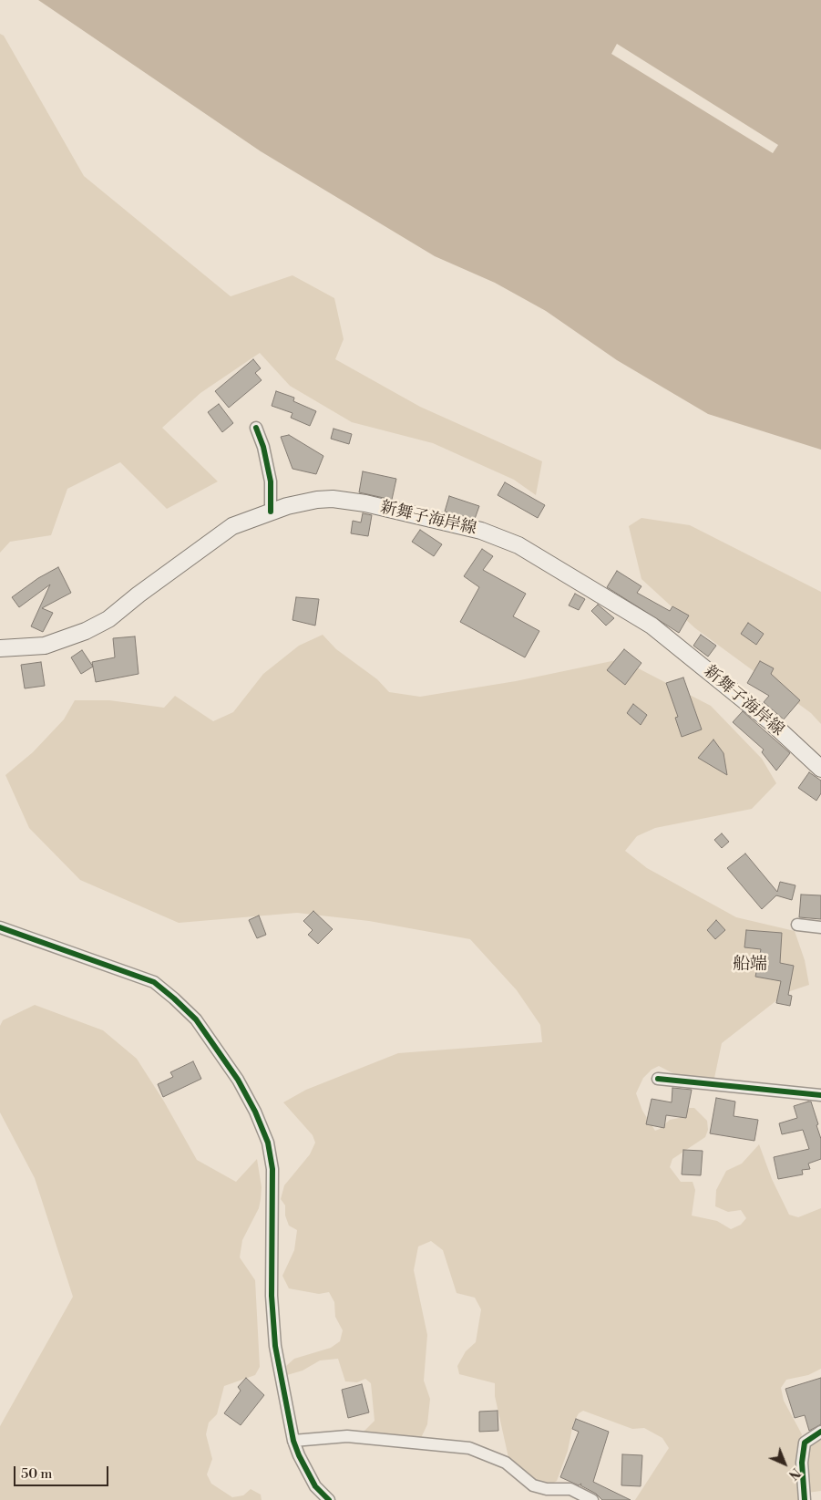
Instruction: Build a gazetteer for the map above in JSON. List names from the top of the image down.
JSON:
{
  "streets": {
    "main road": ["新舞子海岸線"]
  },
  "districts": ["船端"],
  "scale_bar": "50 m",
  "north": "bottom right"
}
